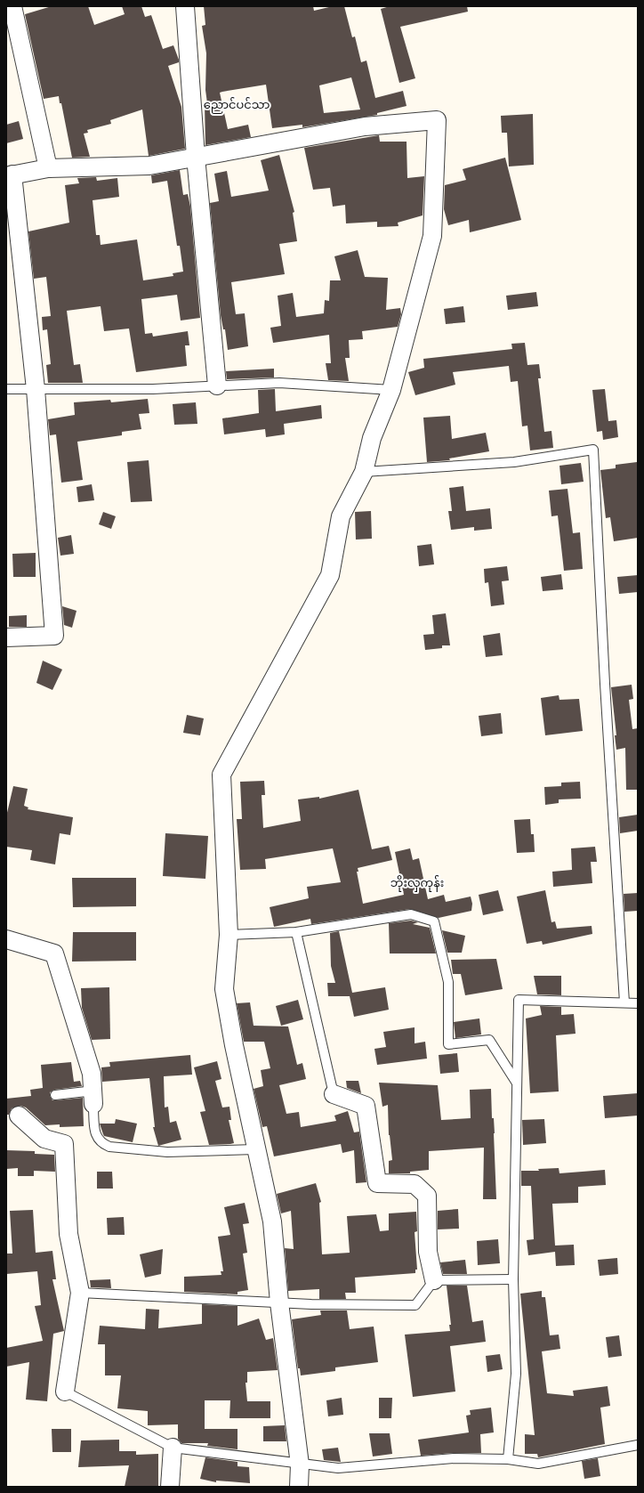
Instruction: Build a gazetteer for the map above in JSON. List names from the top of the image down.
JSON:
{
  "districts": ["ညောင်ပင်သာ", "ဘိုးလှကုန်း"]
}
